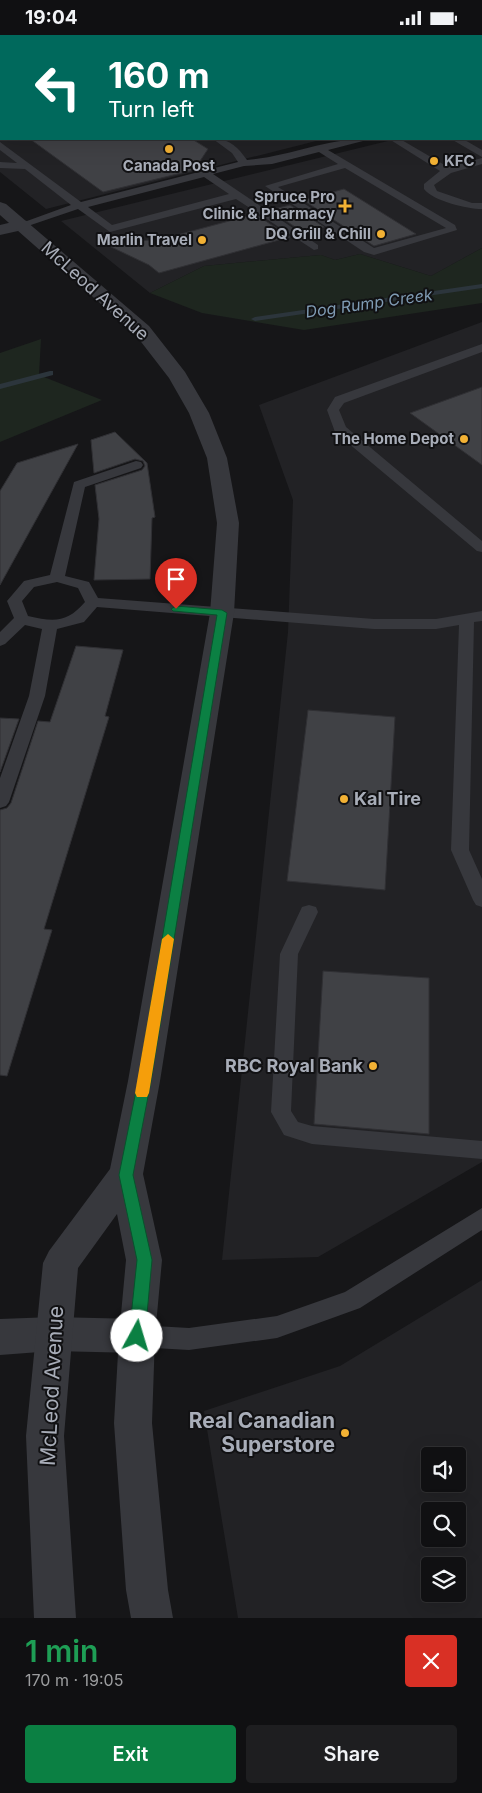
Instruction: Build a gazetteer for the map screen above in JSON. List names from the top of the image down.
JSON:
{
  "streets": {
    "street": ["McLeod Avenue"]
  },
  "water": ["Dog Rump Creek"],
  "places": {
    "other": [
      "Canada Post",
      "KFC",
      "DQ Grill & Chill",
      "Marlin Travel",
      "The Home Depot",
      "Kal Tire",
      "RBC Royal Bank",
      "Real Canadian Superstore"
    ],
    "health": ["Spruce Pro Clinic & Pharmacy"]
  },
  "page": {
    "status": "19:04",
    "turn": ["160 m", "Turn left"],
    "heading": ["1 min", "170 m · 19:05"],
    "buttons": ["Exit", "Share"]
  }
}
